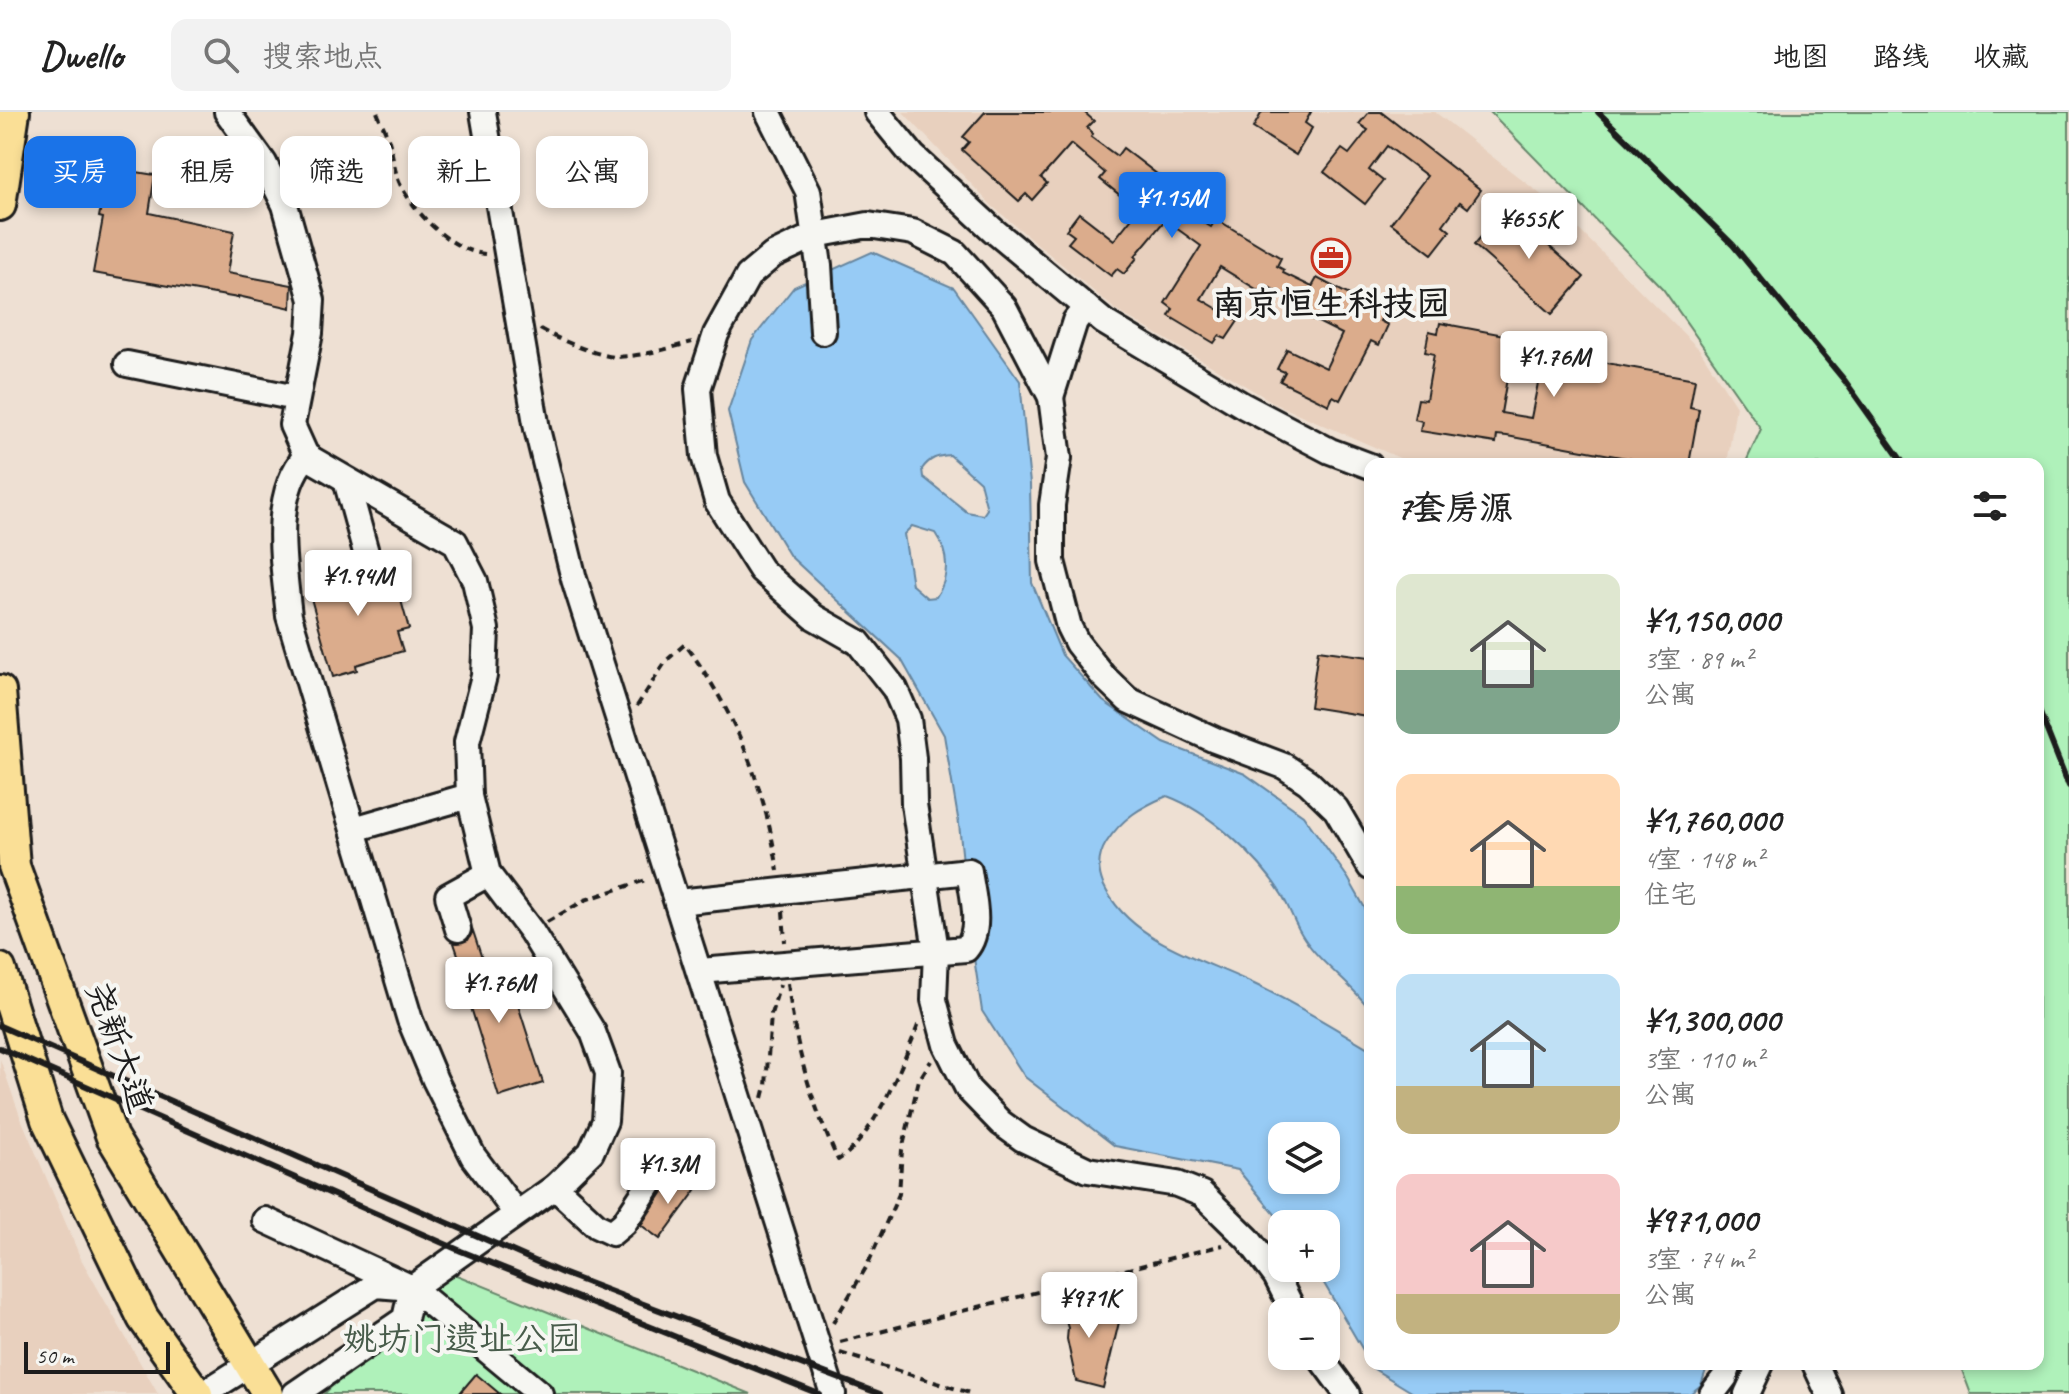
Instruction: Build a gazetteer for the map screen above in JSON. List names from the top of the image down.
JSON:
{
  "streets": {
    "main road": ["尧新大道"]
  },
  "parks": ["姚坊门遗址公园"],
  "places": {
    "office": ["南京恒生科技园"]
  },
  "scale_bar": "50 m",
  "page": {
    "header": "Dwello",
    "search": "搜索地点",
    "nav": ["地图", "路线", "收藏"],
    "chip": [
      "买房",
      "租房",
      "筛选",
      "新上",
      "公寓"
    ],
    "price": [
      "¥1.15M",
      "¥655K",
      "¥1.76M",
      "¥1.94M",
      "¥1.76M",
      "¥1.3M",
      "¥971K"
    ],
    "heading": "7套房源",
    "list": [
      {
        "name": "¥1,150,000",
        "note": "3室 · 89 m² · 公寓"
      },
      {
        "name": "¥1,760,000",
        "note": "4室 · 148 m² · 住宅"
      },
      {
        "name": "¥1,300,000",
        "note": "3室 · 110 m² · 公寓"
      },
      {
        "name": "¥971,000",
        "note": "3室 · 74 m² · 公寓"
      }
    ],
    "map_buttons": ["+", "−"],
    "scale": "50 m"
  }
}
